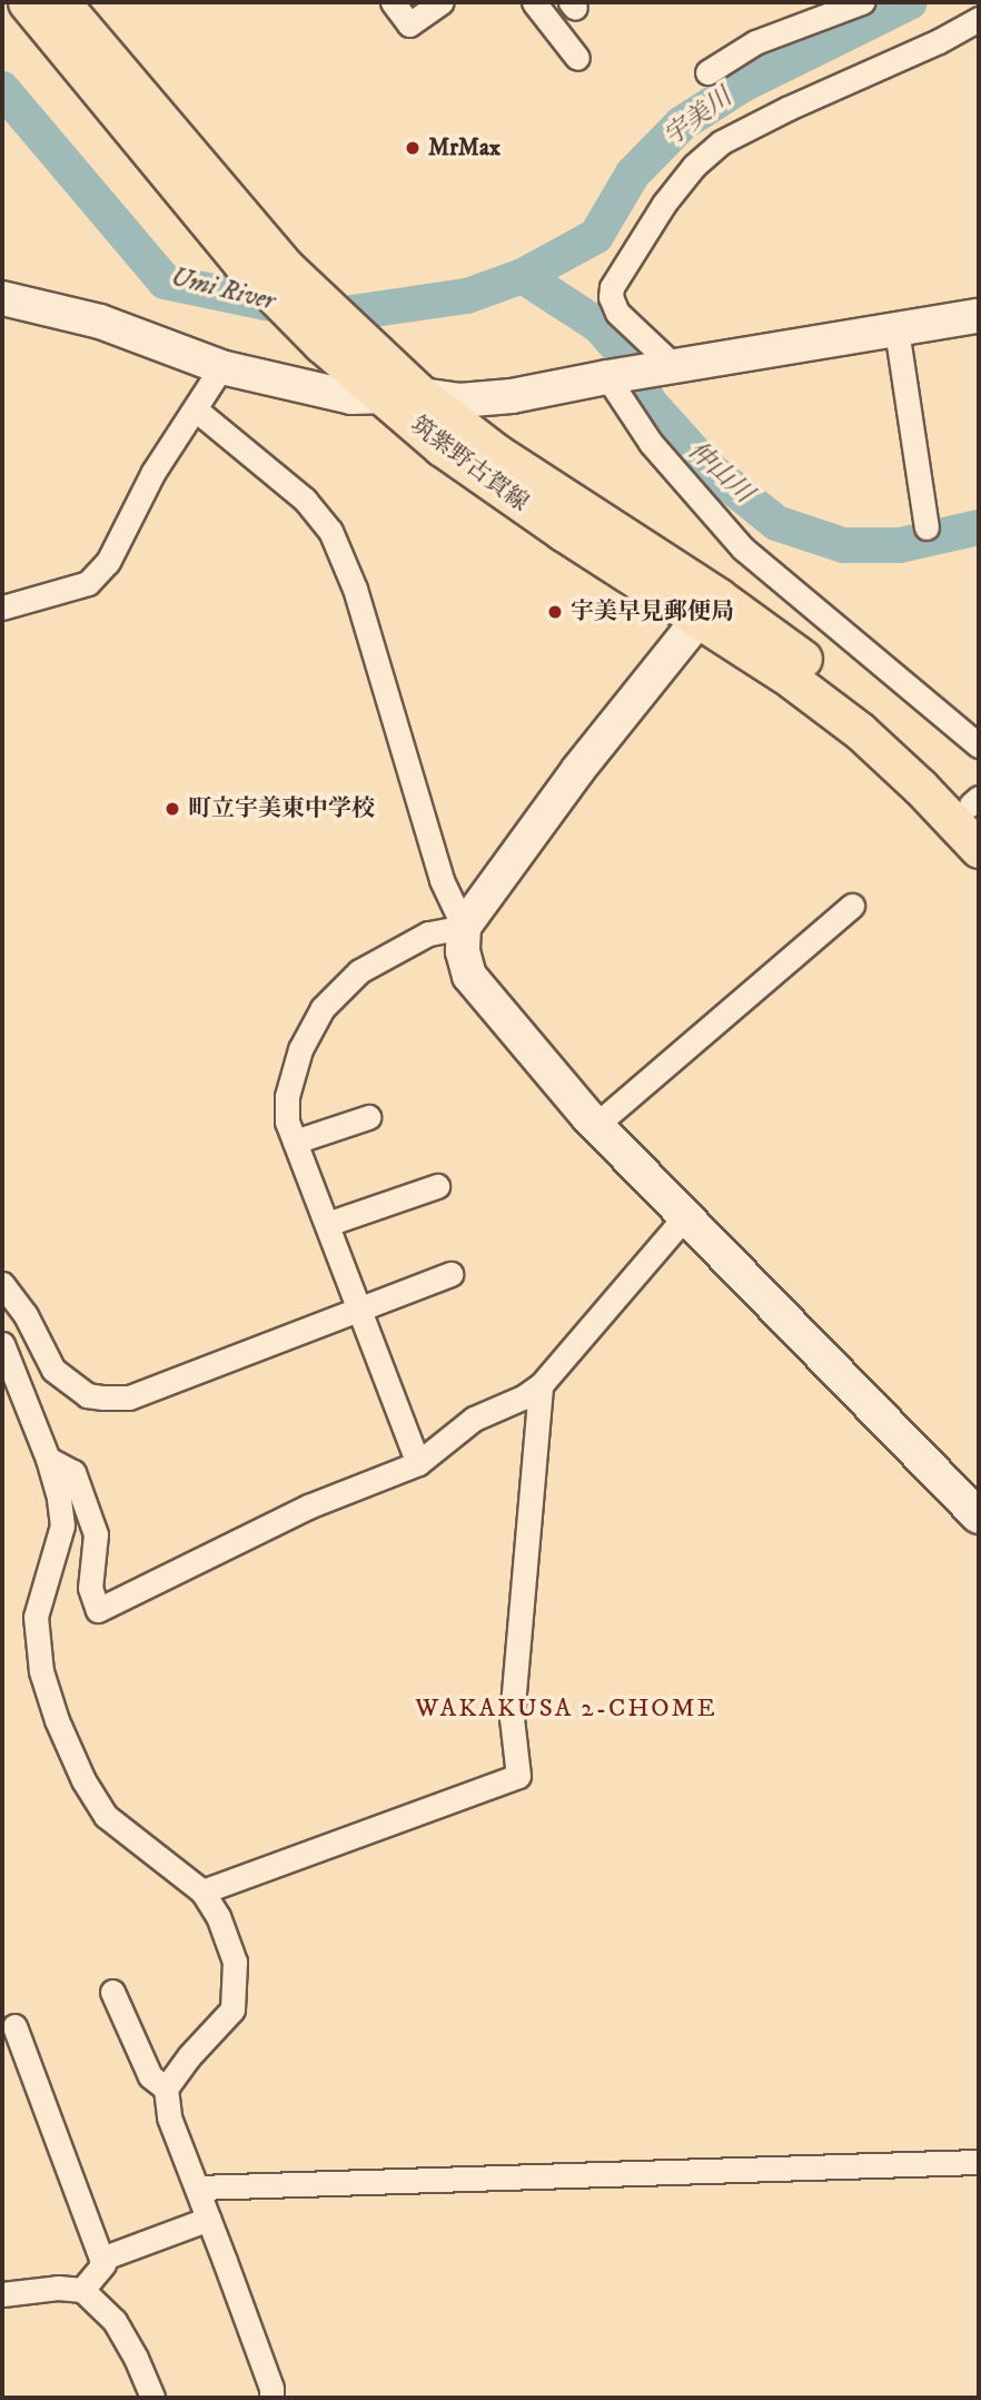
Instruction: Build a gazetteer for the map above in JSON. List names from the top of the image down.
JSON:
{
  "streets": {
    "main road": ["筑紫野古賀線"]
  },
  "districts": ["WAKAKUSA 2-CHOME"],
  "water": ["宇美川", "Umi River", "仲山川"],
  "places": ["MrMax", "宇美早見郵便局", "町立宇美東中学校"]
}
